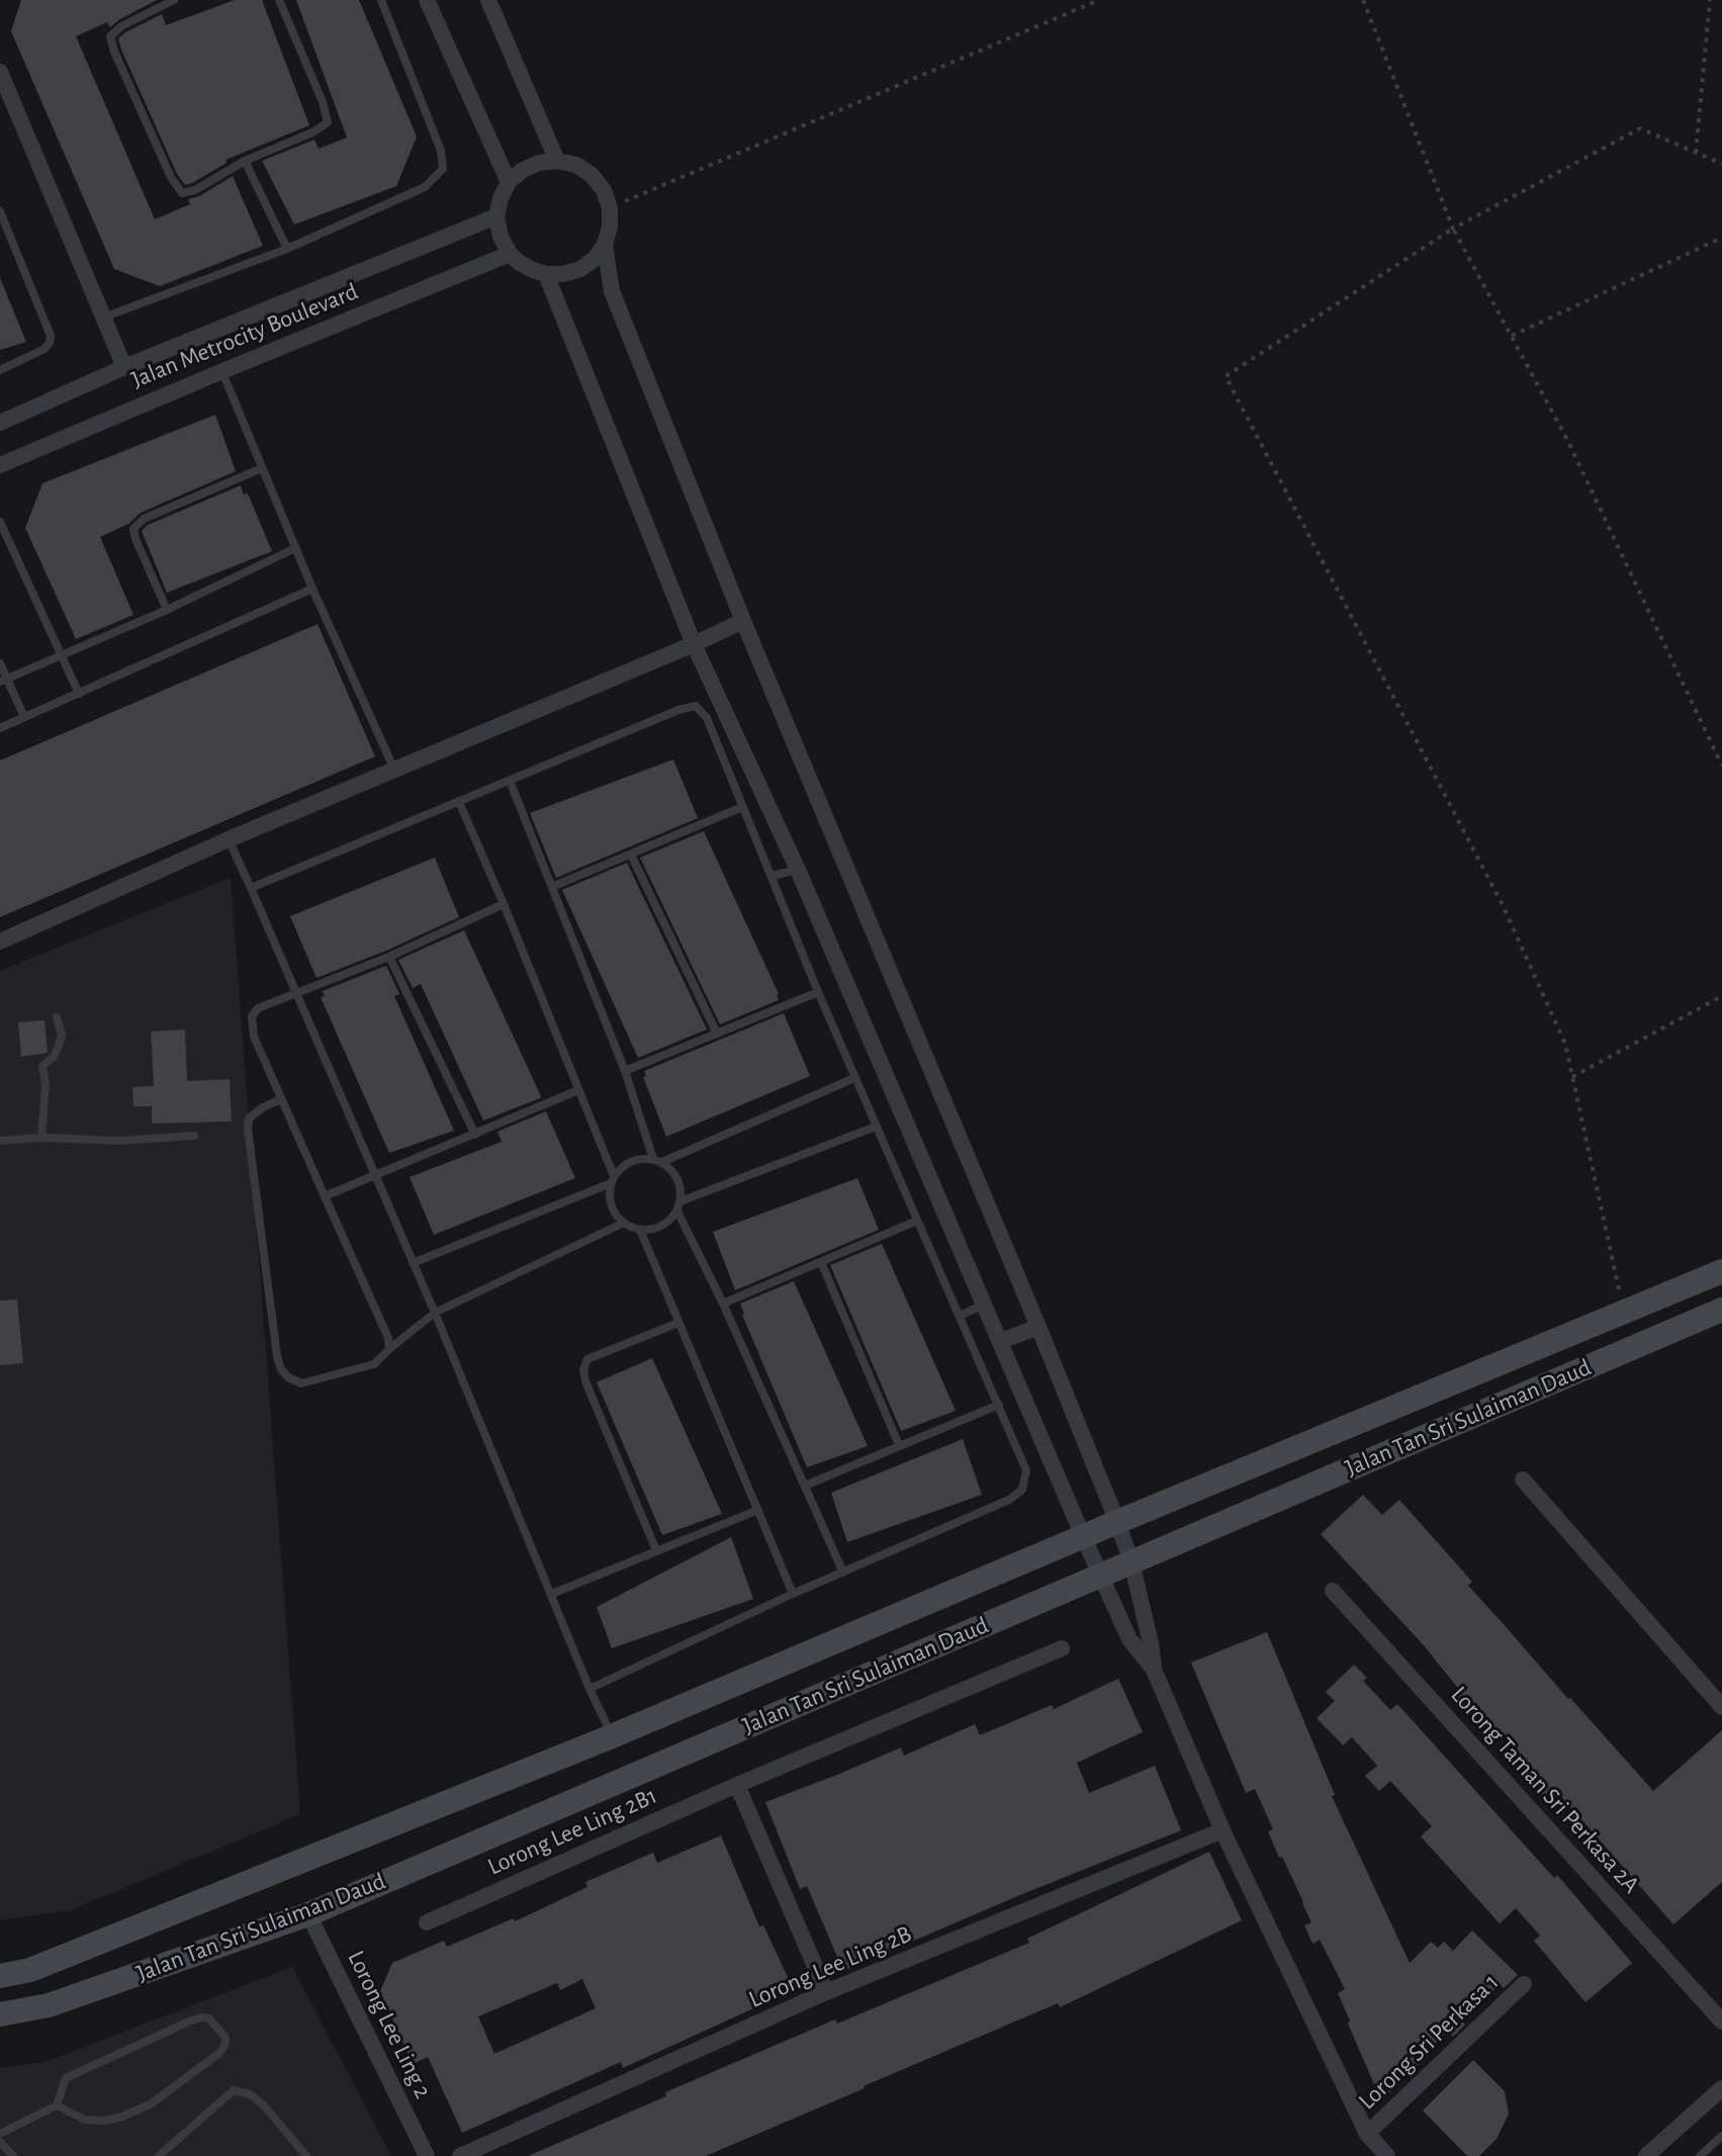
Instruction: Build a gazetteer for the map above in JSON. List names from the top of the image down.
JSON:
{
  "streets": {
    "main road": ["Jalan Tan Sri Sulaiman Daud"],
    "street": [
      "Jalan Metrocity Boulevard",
      "Lorong Taman Sri Perkasa 2A",
      "Lorong Lee Ling 2B1",
      "Lorong Lee Ling 2B",
      "Lorong Lee Ling 2",
      "Lorong Sri Perkasa 1"
    ]
  },
  "crossings": [
    ["Jalan Tan Sri Sulaiman Daud", "Lorong Lee Ling 2"]
  ]
}
